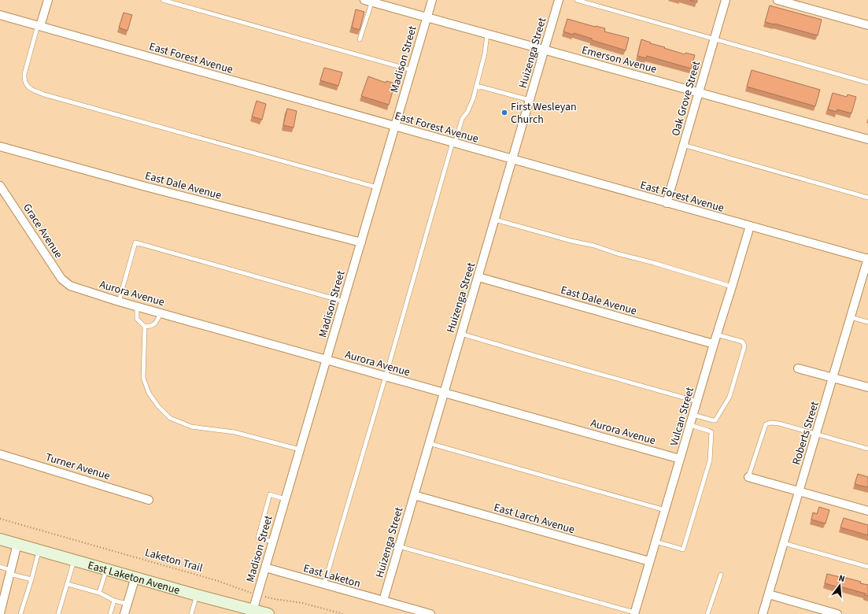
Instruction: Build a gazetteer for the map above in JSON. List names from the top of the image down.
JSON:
{
  "streets": {
    "main road": ["East Laketon Avenue"],
    "street": [
      "Huizenga Street",
      "East Forest Avenue",
      "Madison Street",
      "Emerson Avenue",
      "Oak Grove Street",
      "East Dale Avenue",
      "Grace Avenue",
      "Aurora Avenue",
      "Vulcan Street",
      "Roberts Street",
      "Turner Avenue",
      "East Larch Avenue",
      "East Laketon"
    ],
    "path": ["Laketon Trail"]
  },
  "crossings": [
    ["Huizenga Street", "East Forest Avenue"],
    ["Huizenga Street", "Emerson Avenue"],
    ["Huizenga Street", "East Dale Avenue"],
    ["Huizenga Street", "Aurora Avenue"],
    ["Huizenga Street", "East Larch Avenue"],
    ["Huizenga Street", "East Laketon"],
    ["East Forest Avenue", "Madison Street"],
    ["East Forest Avenue", "Oak Grove Street"],
    ["East Forest Avenue", "Vulcan Street"],
    ["East Forest Avenue", "Roberts Street"],
    ["Madison Street", "Emerson Avenue"],
    ["Madison Street", "East Dale Avenue"],
    ["Madison Street", "Aurora Avenue"],
    ["Madison Street", "Laketon Trail"],
    ["Madison Street", "East Laketon"],
    ["Madison Street", "East Laketon Avenue"],
    ["Emerson Avenue", "Oak Grove Street"],
    ["East Dale Avenue", "Vulcan Street"],
    ["Grace Avenue", "Aurora Avenue"],
    ["Aurora Avenue", "Vulcan Street"],
    ["Vulcan Street", "East Larch Avenue"]
  ],
  "places": ["First Wesleyan Church"],
  "north": "top"
}
